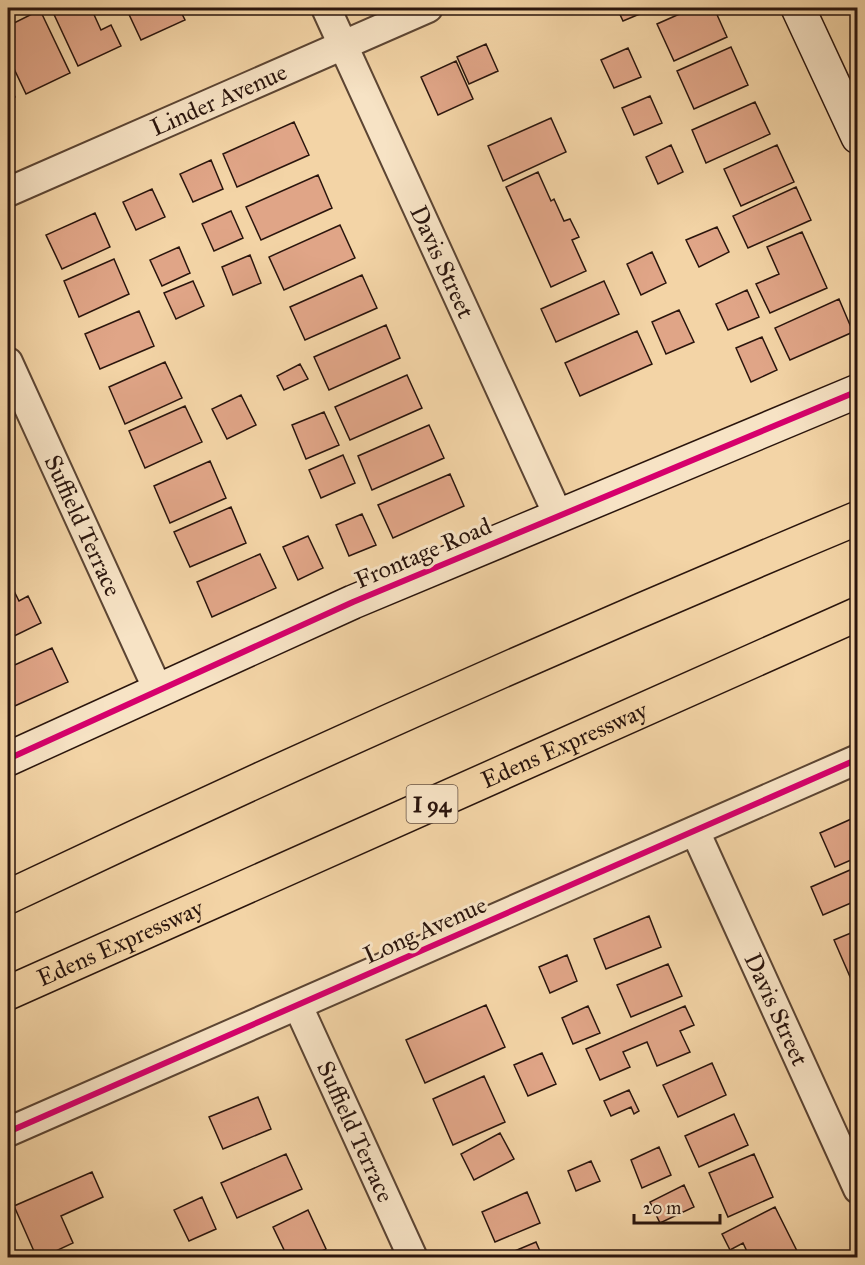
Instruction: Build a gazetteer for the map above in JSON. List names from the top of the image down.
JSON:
{
  "streets": {
    "highway": ["Edens Expressway", "I 94"],
    "street": [
      "Linder Avenue",
      "Davis Street",
      "Suffield Terrace",
      "Frontage Road",
      "Long Avenue"
    ]
  },
  "crossings": [
    ["Linder Avenue", "Davis Street"],
    ["Davis Street", "Frontage Road"],
    ["Davis Street", "Long Avenue"],
    ["Suffield Terrace", "Frontage Road"],
    ["Suffield Terrace", "Long Avenue"]
  ],
  "scale_bar": "20 m"
}
